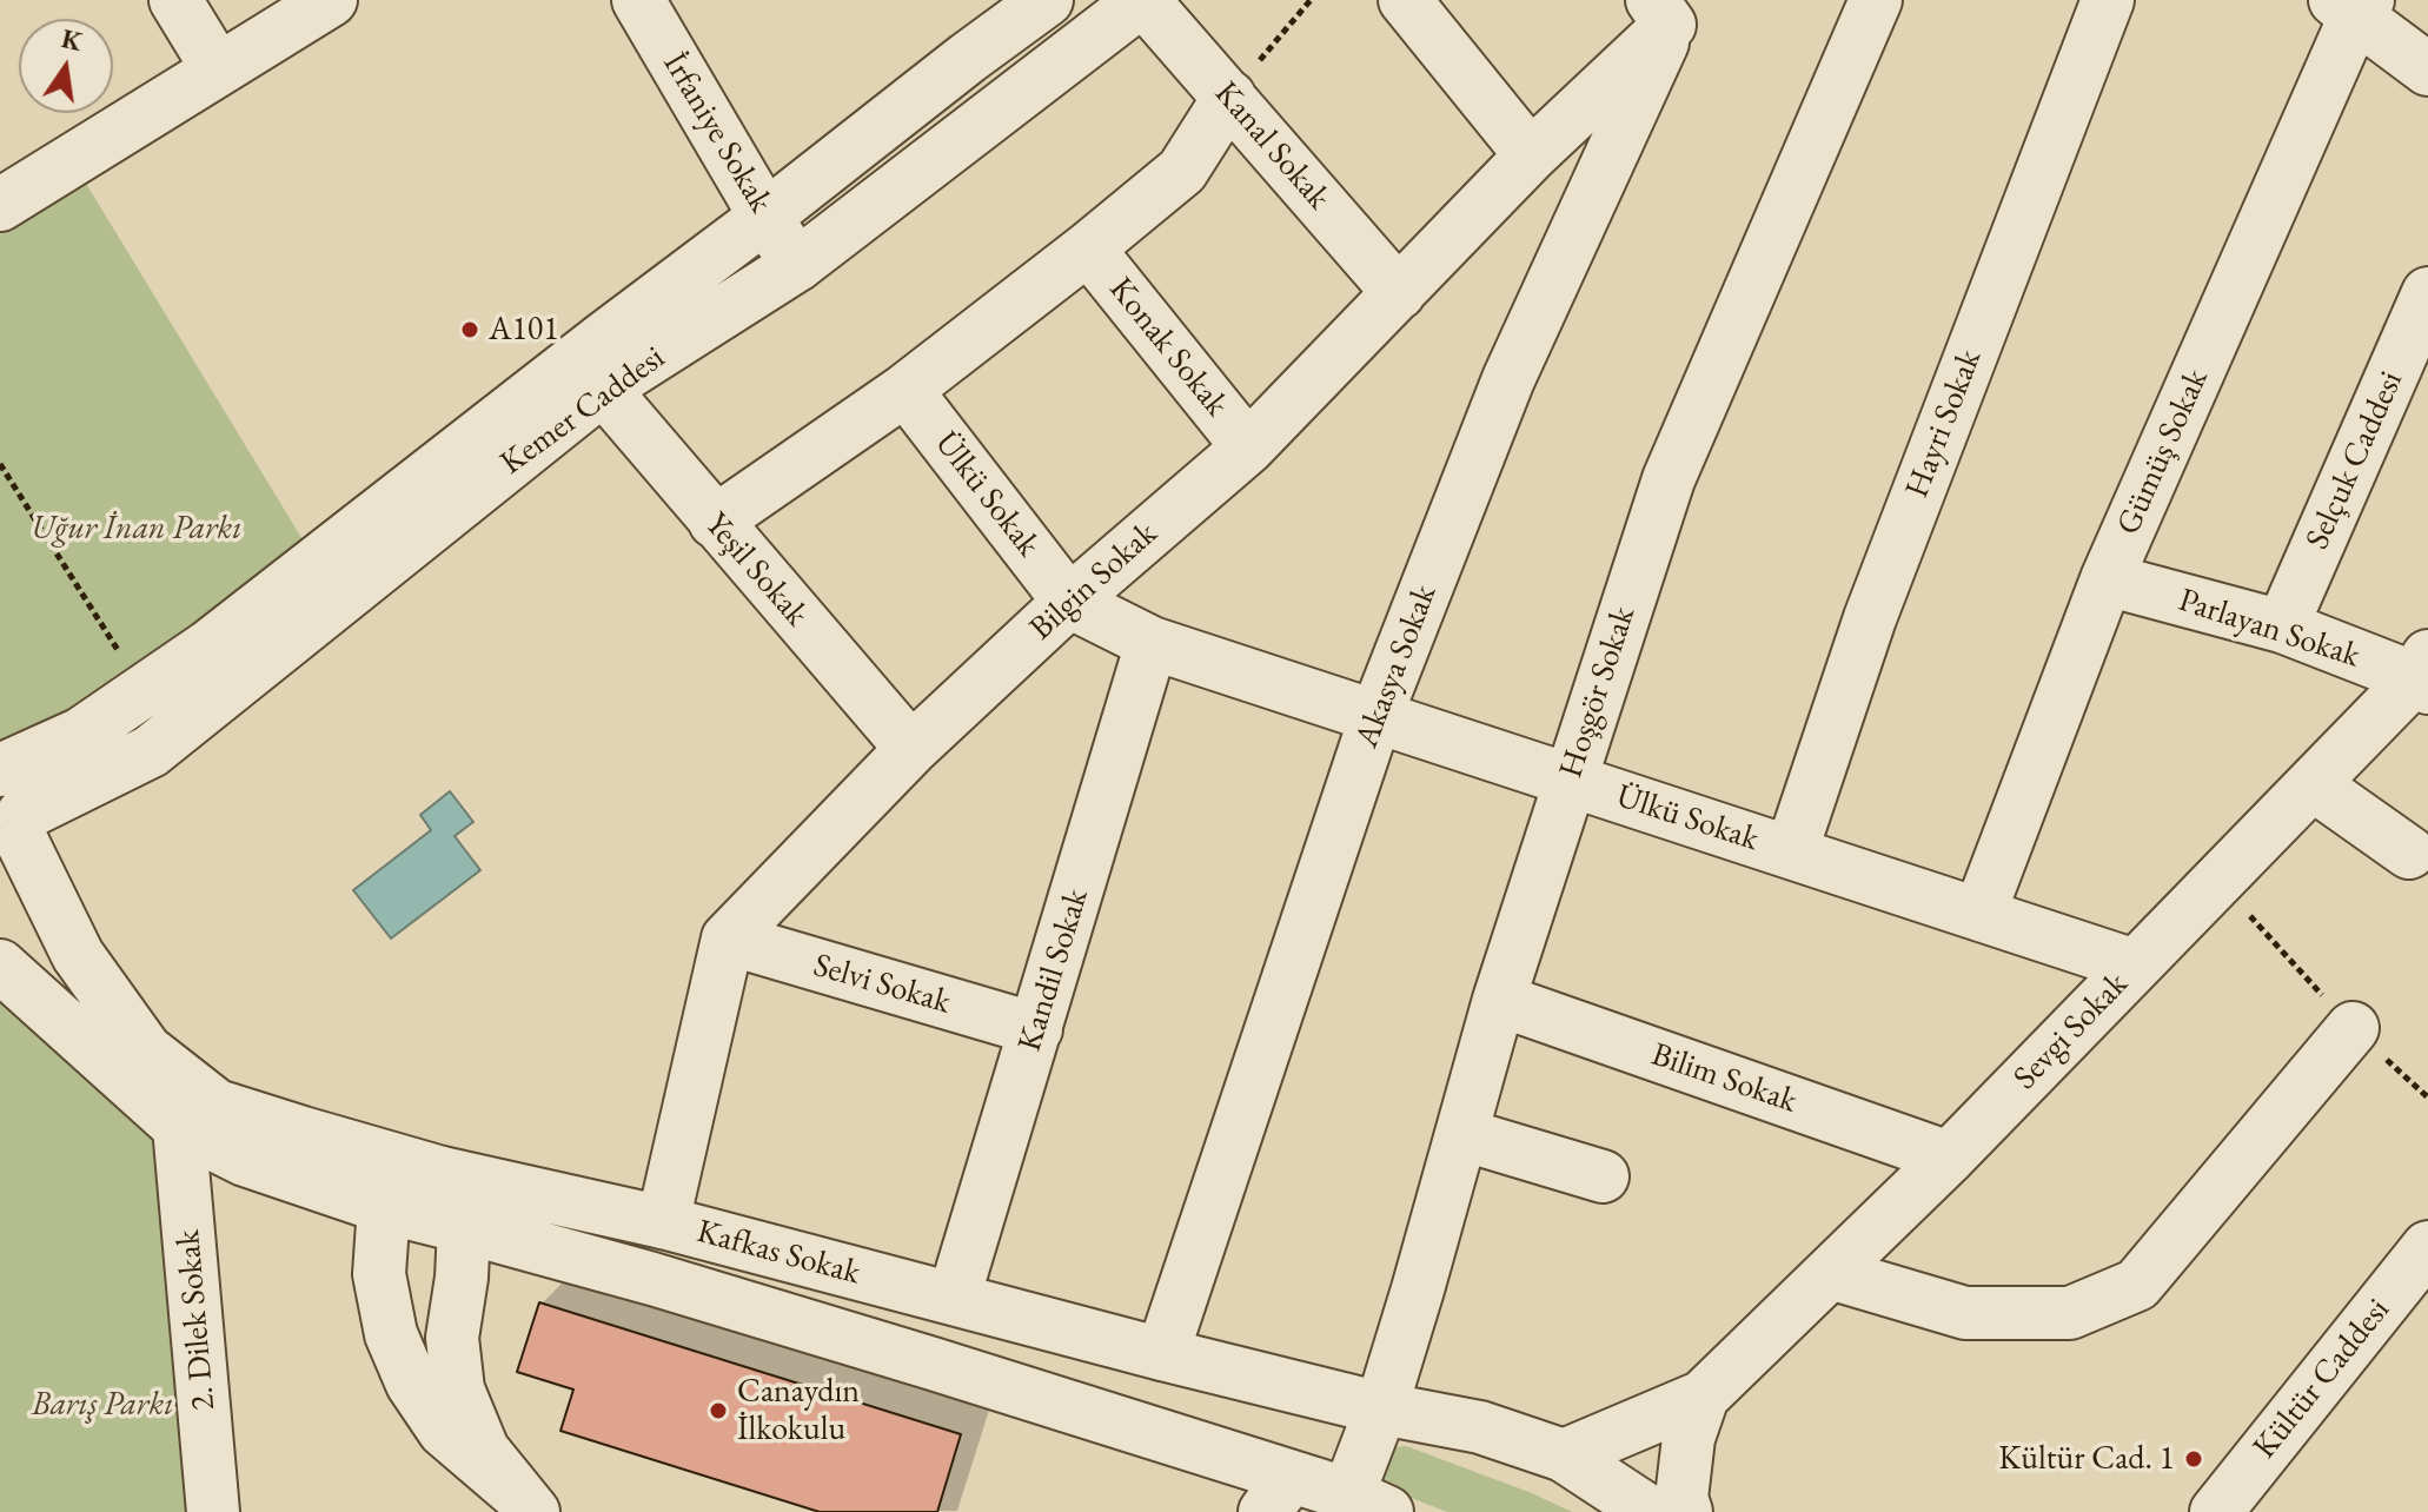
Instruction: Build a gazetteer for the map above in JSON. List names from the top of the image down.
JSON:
{
  "streets": {
    "street": [
      "İrfaniye Sokak",
      "Kanal Sokak",
      "Konak Sokak",
      "Kemer Caddesi",
      "Hayri Sokak",
      "Gümüş Sokak",
      "Selçuk Caddesi",
      "Ülkü Sokak",
      "Yeşil Sokak",
      "Bilgin Sokak",
      "Parlayan Sokak",
      "Akasya Sokak",
      "Hoşgör Sokak",
      "Kandil Sokak",
      "Selvi Sokak",
      "Sevgi Sokak",
      "Bilim Sokak",
      "Kafkas Sokak",
      "2. Dilek Sokak",
      "Kültür Caddesi"
    ]
  },
  "crossings": [
    ["İrfaniye Sokak", "Kemer Caddesi"],
    ["Kanal Sokak", "Kemer Caddesi"],
    ["Kanal Sokak", "Bilgin Sokak"],
    ["Konak Sokak", "Bilgin Sokak"],
    ["Kemer Caddesi", "Yeşil Sokak"],
    ["Kemer Caddesi", "Kafkas Sokak"],
    ["Hayri Sokak", "Ülkü Sokak"],
    ["Gümüş Sokak", "Ülkü Sokak"],
    ["Gümüş Sokak", "Parlayan Sokak"],
    ["Selçuk Caddesi", "Parlayan Sokak"],
    ["Ülkü Sokak", "Bilgin Sokak"],
    ["Ülkü Sokak", "Akasya Sokak"],
    ["Ülkü Sokak", "Hoşgör Sokak"],
    ["Ülkü Sokak", "Kandil Sokak"],
    ["Ülkü Sokak", "Sevgi Sokak"],
    ["Yeşil Sokak", "Bilgin Sokak"],
    ["Bilgin Sokak", "Akasya Sokak"],
    ["Bilgin Sokak", "Selvi Sokak"],
    ["Parlayan Sokak", "Sevgi Sokak"],
    ["Akasya Sokak", "Kafkas Sokak"],
    ["Hoşgör Sokak", "Bilim Sokak"],
    ["Hoşgör Sokak", "Kafkas Sokak"],
    ["Kandil Sokak", "Selvi Sokak"],
    ["Kandil Sokak", "Kafkas Sokak"],
    ["Sevgi Sokak", "Bilim Sokak"],
    ["Kafkas Sokak", "2. Dilek Sokak"]
  ],
  "parks": ["Uğur İnan Parkı", "Barış Parkı"],
  "places": ["A101", "Canaydın İlkokulu", "Kültür Cad. 1"],
  "north": "top"
}
